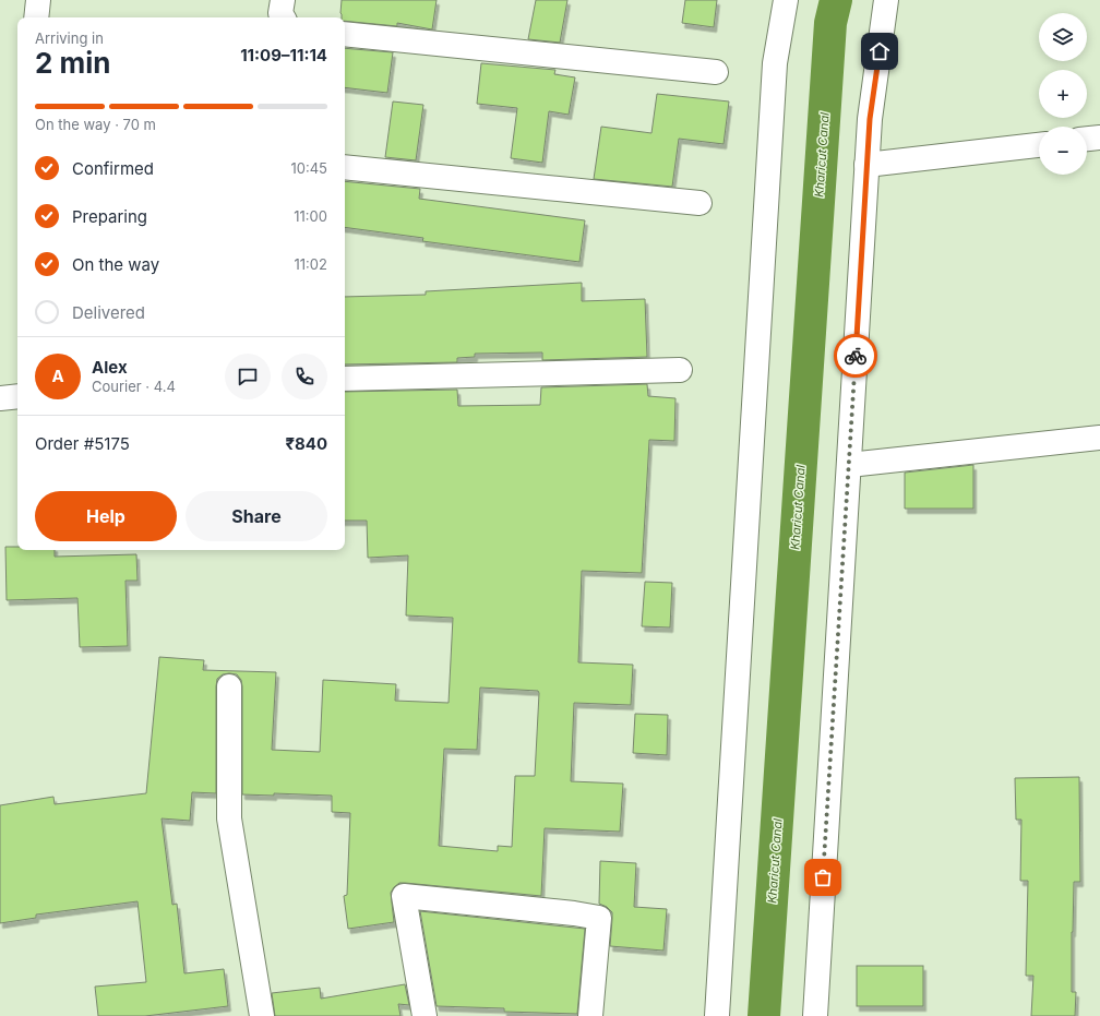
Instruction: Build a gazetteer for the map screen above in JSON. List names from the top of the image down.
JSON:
{
  "water": ["Kharicut Canal"],
  "page": {
    "map_buttons": ["+", "−"],
    "heading": ["2 min", "Arriving in", "11:09–11:14"],
    "panel": [
      "Alex",
      "Courier · 4.4",
      "Order #5175",
      "₹840"
    ],
    "bar": "On the way · 70 m",
    "list": [
      ["Confirmed", "10:45"],
      ["Preparing", "11:00"],
      ["On the way", "11:02"],
      "Delivered"
    ],
    "round": "A",
    "buttons": ["Help", "Share"]
  }
}
